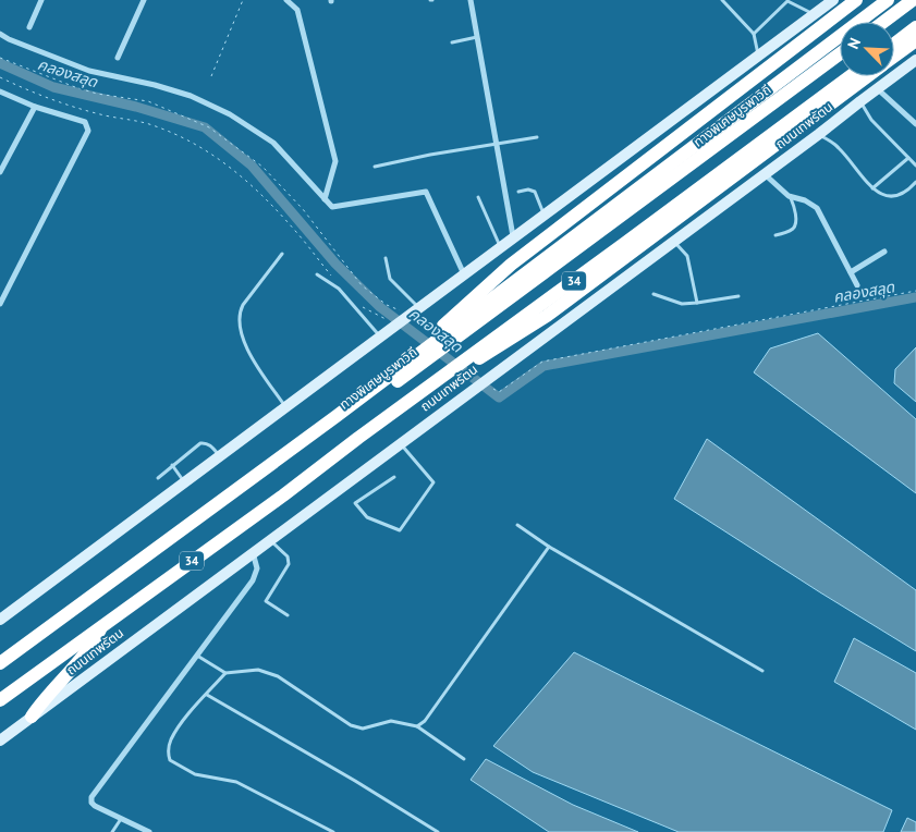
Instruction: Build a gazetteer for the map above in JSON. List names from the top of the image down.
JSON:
{
  "streets": {
    "highway": ["ทางพิเศษบูรพาวิถี", "ถนนเทพรัตน", "34"]
  },
  "water": ["คลองสลุด"],
  "north": "top left"
}
